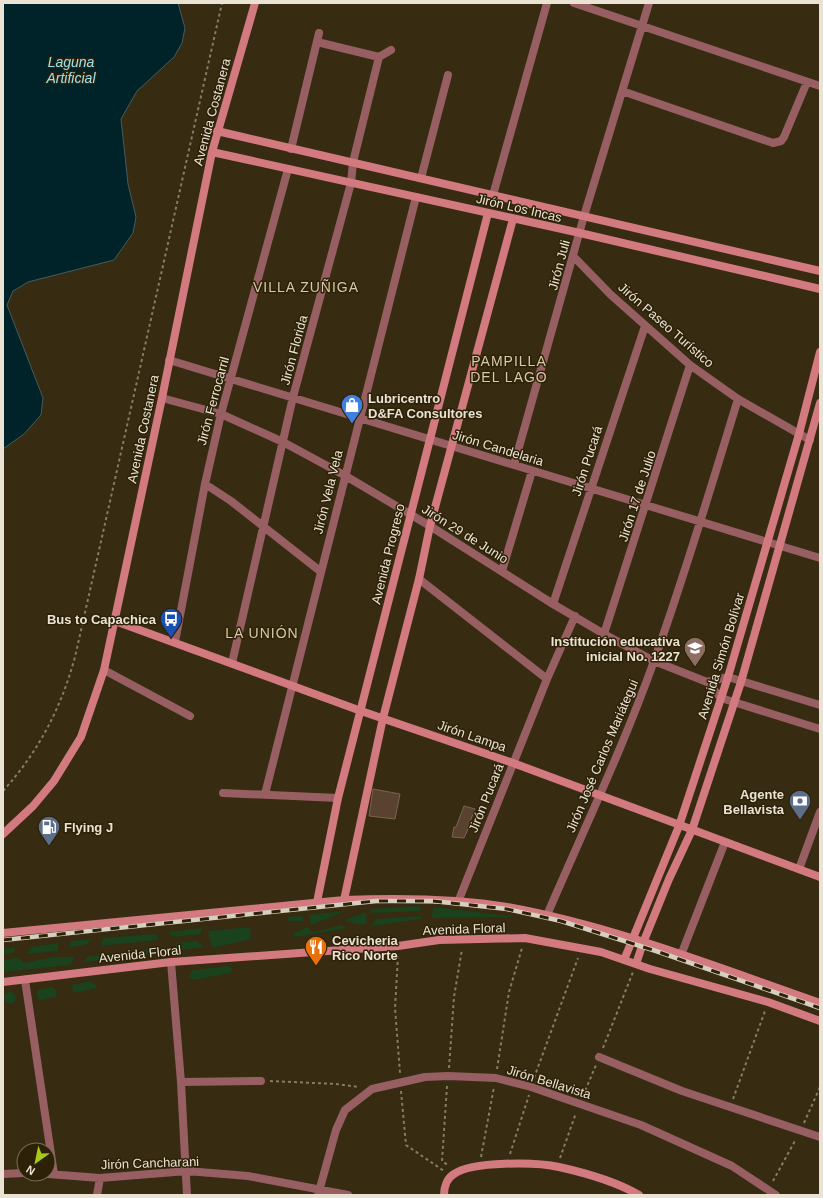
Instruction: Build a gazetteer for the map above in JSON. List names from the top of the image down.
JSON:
{
  "streets": {
    "street": [
      "Avenida Costanera",
      "Jirón Los Incas",
      "Jirón Juli",
      "Jirón Paseo Turístico",
      "Jirón Florida",
      "Jirón Ferrocarril",
      "Jirón Candelaria",
      "Jirón Pucará",
      "Jirón Vela Vela",
      "Jirón 17 de Julio",
      "Jirón 29 de Junio",
      "Avenida Progreso",
      "Avenida Simón Bolívar",
      "Jirón Lampa",
      "Jirón José Carlos Mariátegui",
      "Avenida Floral",
      "Jirón Bellavista",
      "Jirón Cancharani"
    ]
  },
  "crossings": [
    ["Avenida Costanera", "Jirón Los Incas"],
    ["Avenida Costanera", "Jirón Candelaria"],
    ["Avenida Costanera", "Jirón 29 de Junio"],
    ["Avenida Costanera", "Jirón Lampa"],
    ["Jirón Los Incas", "Jirón Juli"],
    ["Jirón Los Incas", "Jirón Florida"],
    ["Jirón Los Incas", "Jirón Ferrocarril"],
    ["Jirón Los Incas", "Jirón Vela Vela"],
    ["Jirón Los Incas", "Avenida Progreso"],
    ["Jirón Juli", "Jirón Paseo Turístico"],
    ["Jirón Juli", "Jirón Candelaria"],
    ["Jirón Paseo Turístico", "Jirón Pucará"],
    ["Jirón Paseo Turístico", "Jirón 17 de Julio"],
    ["Jirón Paseo Turístico", "Avenida Simón Bolívar"],
    ["Jirón Paseo Turístico", "Jirón José Carlos Mariátegui"],
    ["Jirón Florida", "Jirón Candelaria"],
    ["Jirón Florida", "Jirón 29 de Junio"],
    ["Jirón Florida", "Jirón Lampa"],
    ["Jirón Ferrocarril", "Jirón Candelaria"],
    ["Jirón Ferrocarril", "Jirón 29 de Junio"],
    ["Jirón Ferrocarril", "Jirón Lampa"],
    ["Jirón Candelaria", "Jirón Pucará"],
    ["Jirón Candelaria", "Jirón Vela Vela"],
    ["Jirón Candelaria", "Jirón 17 de Julio"],
    ["Jirón Candelaria", "Avenida Progreso"],
    ["Jirón Candelaria", "Avenida Simón Bolívar"],
    ["Jirón Candelaria", "Jirón José Carlos Mariátegui"],
    ["Jirón Pucará", "Jirón 29 de Junio"],
    ["Jirón Pucará", "Jirón Lampa"],
    ["Jirón Vela Vela", "Jirón 29 de Junio"],
    ["Jirón Vela Vela", "Jirón Lampa"],
    ["Jirón 17 de Julio", "Jirón 29 de Junio"],
    ["Jirón 29 de Junio", "Avenida Progreso"],
    ["Jirón 29 de Junio", "Avenida Simón Bolívar"],
    ["Jirón 29 de Junio", "Jirón José Carlos Mariátegui"],
    ["Avenida Progreso", "Jirón Lampa"],
    ["Avenida Simón Bolívar", "Jirón Lampa"],
    ["Avenida Simón Bolívar", "Avenida Floral"],
    ["Jirón Lampa", "Jirón José Carlos Mariátegui"],
    ["Jirón Bellavista", "Jirón Cancharani"]
  ],
  "districts": ["VILLA ZUÑIGA", "PAMPILLA DEL LAGO", "LA UNIÓN"],
  "water": ["Laguna Artificial"],
  "places": {
    "shop": ["Lubricentro D&FA Consultores"],
    "bus stop": ["Bus to Capachica"],
    "school or university": ["Institución educativa inicial No. 1227"],
    "bank": ["Agente Bellavista"],
    "fuel station": ["Flying J"],
    "restaurant": ["Cevicheria Rico Norte"]
  },
  "north": "bottom left"
}
